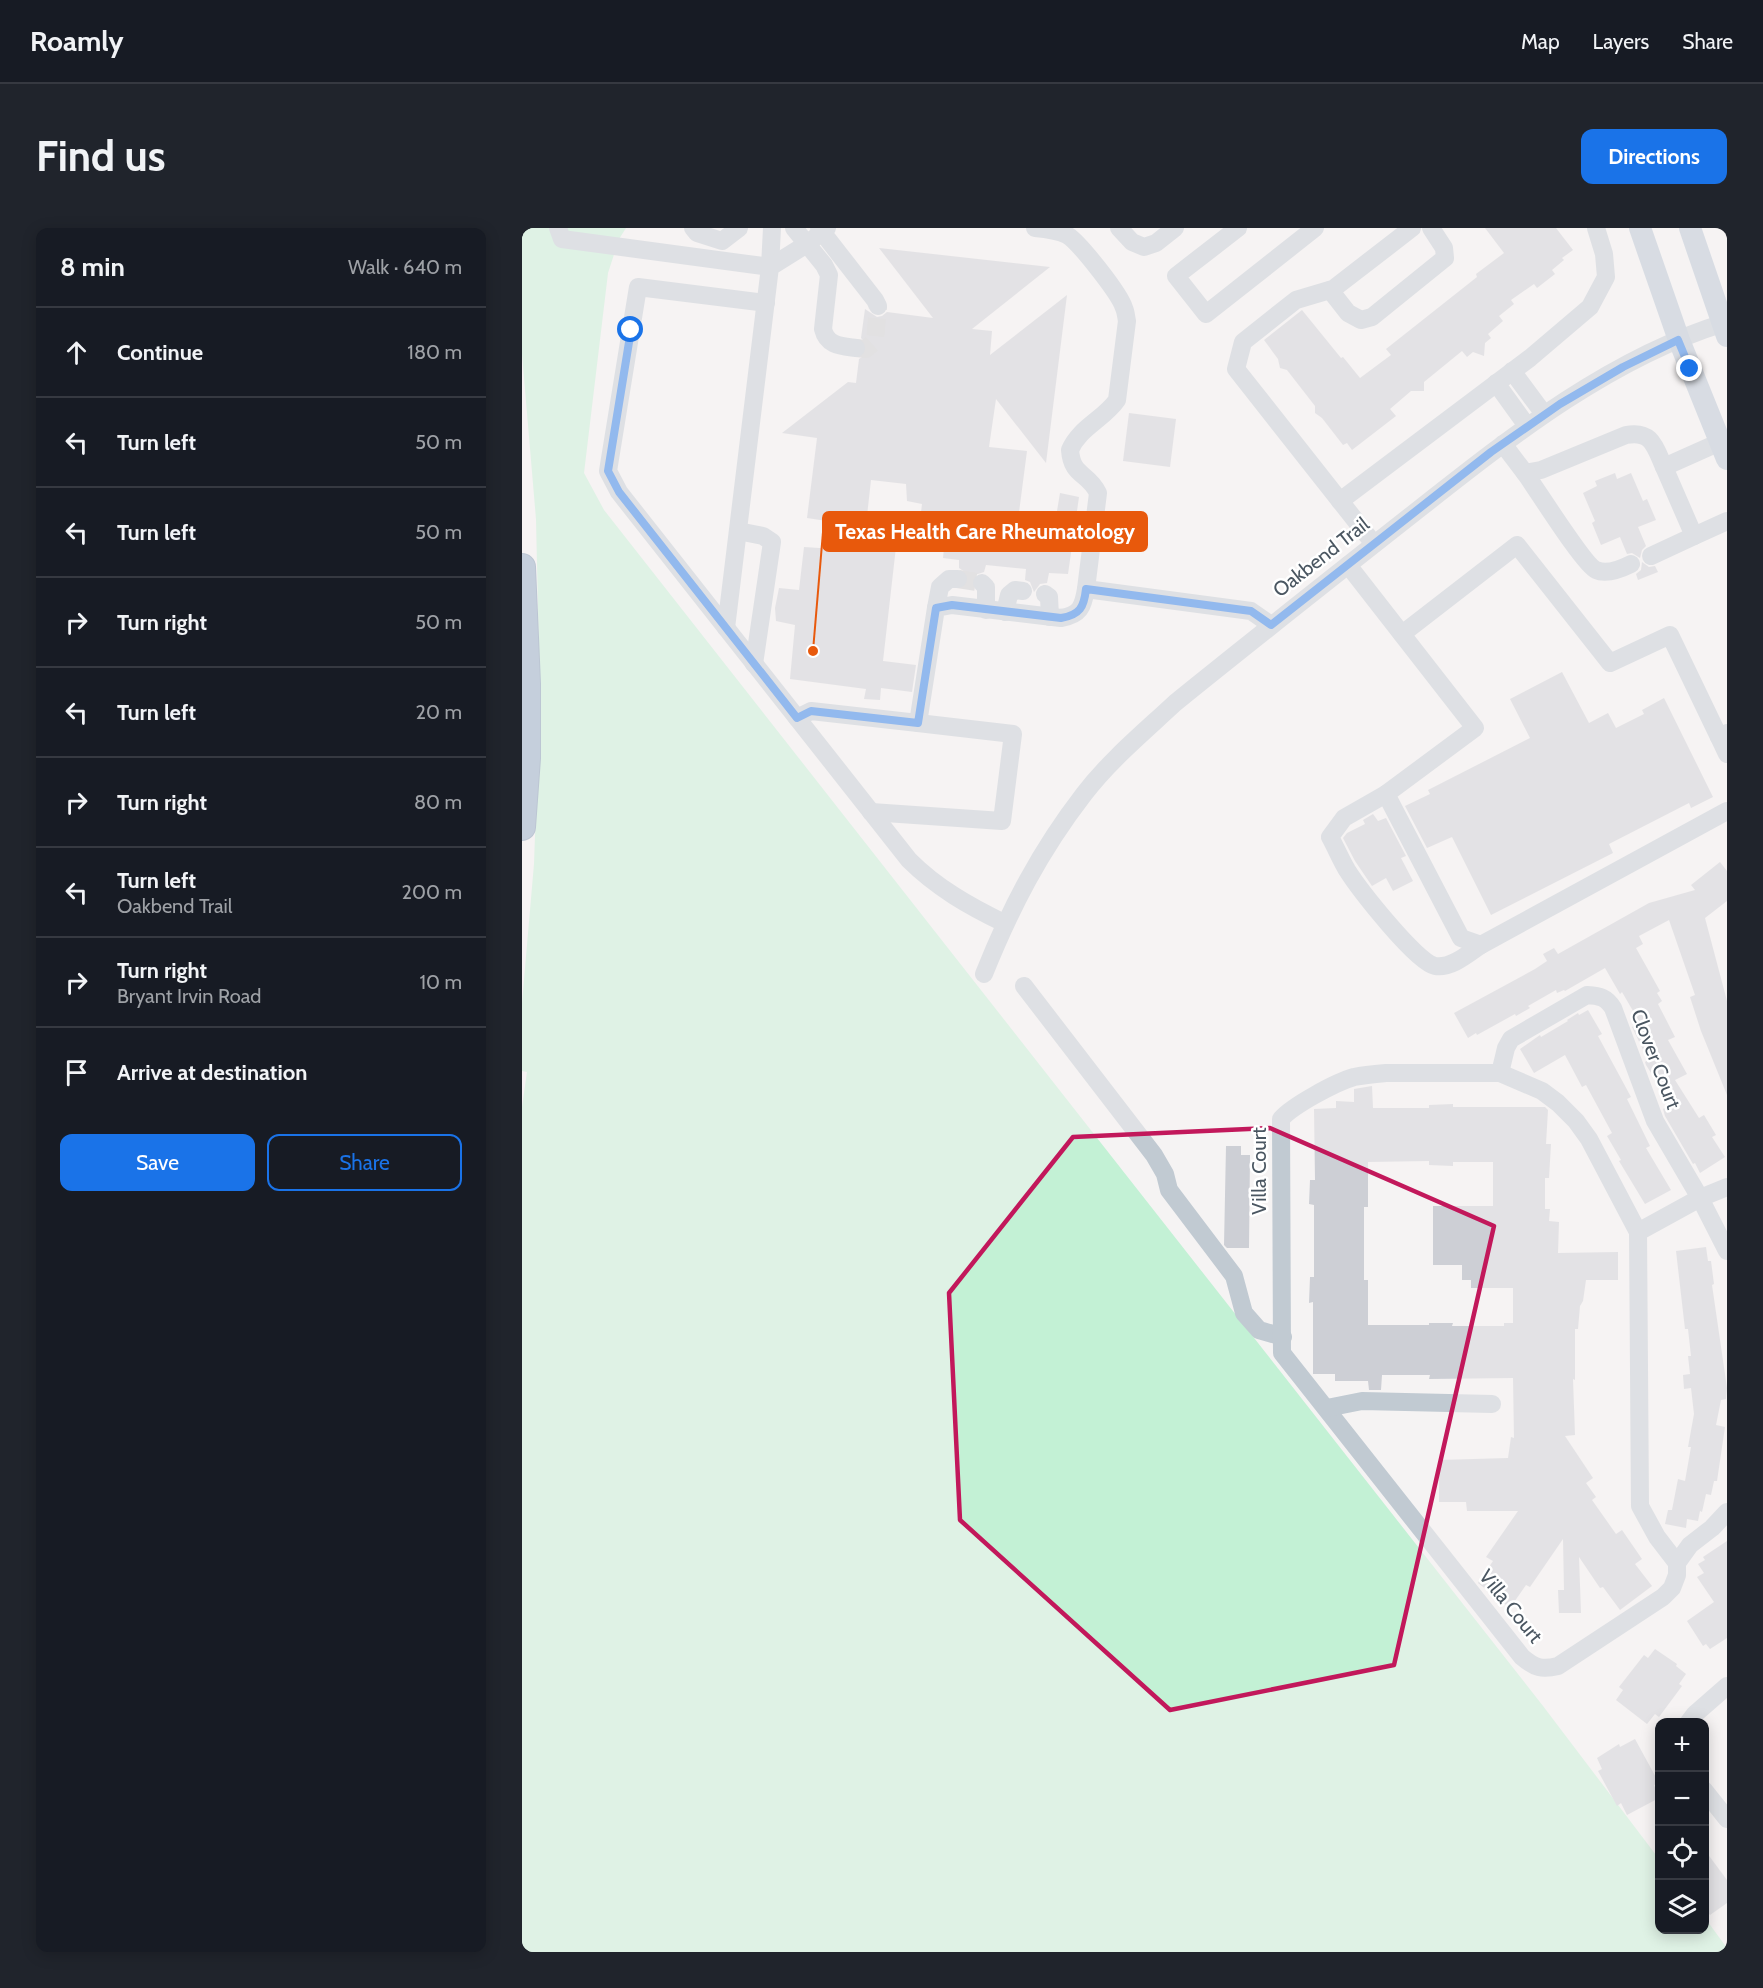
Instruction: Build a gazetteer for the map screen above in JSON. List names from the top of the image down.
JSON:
{
  "streets": {
    "street": ["Oakbend Trail", "Clover Court", "Villa Court"]
  },
  "crossings": [
    ["Clover Court", "Villa Court"]
  ],
  "places": ["Texas Health Care Rheumatology"],
  "page": {
    "header": "Roamly",
    "nav": ["Map", "Layers", "Share"],
    "buttons": [
      "Directions",
      ["Save", "Share"]
    ],
    "title": "Find us",
    "heading": ["8 min", "Walk · 640 m"],
    "list": [
      ["Continue", "180 m"],
      ["Turn left", "50 m"],
      ["Turn left", "50 m"],
      ["Turn right", "50 m"],
      ["Turn left", "20 m"],
      ["Turn right", "80 m"],
      ["Turn left", "Oakbend Trail", "200 m"],
      ["Turn right", "Bryant Irvin Road", "10 m"],
      "Arrive at destination"
    ],
    "map_buttons": ["+", "−"]
  }
}
